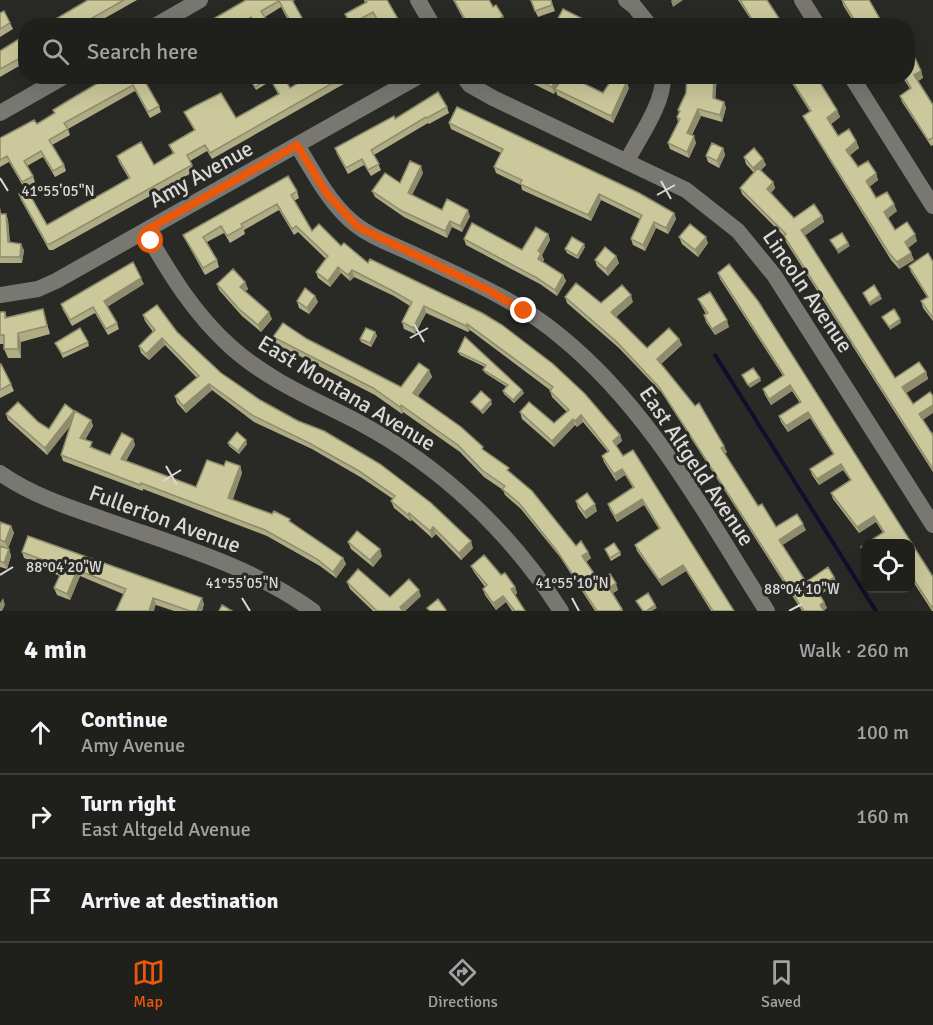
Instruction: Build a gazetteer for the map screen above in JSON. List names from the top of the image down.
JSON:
{
  "streets": {
    "street": [
      "Amy Avenue",
      "Lincoln Avenue",
      "East Montana Avenue",
      "East Altgeld Avenue",
      "Fullerton Avenue"
    ]
  },
  "crossings": [
    ["Amy Avenue", "East Montana Avenue"],
    ["Amy Avenue", "East Altgeld Avenue"]
  ],
  "page": {
    "search": "Search here",
    "heading": ["4 min", "Walk · 260 m"],
    "list": [
      ["Continue", "Amy Avenue", "100 m"],
      ["Turn right", "East Altgeld Avenue", "160 m"],
      "Arrive at destination"
    ],
    "nav": ["Map", "Directions", "Saved"]
  },
  "coordinates": [
    "41°55'05\"N",
    "88°04'20\"W",
    "41°55'10\"N",
    "88°04'10\"W"
  ]
}
